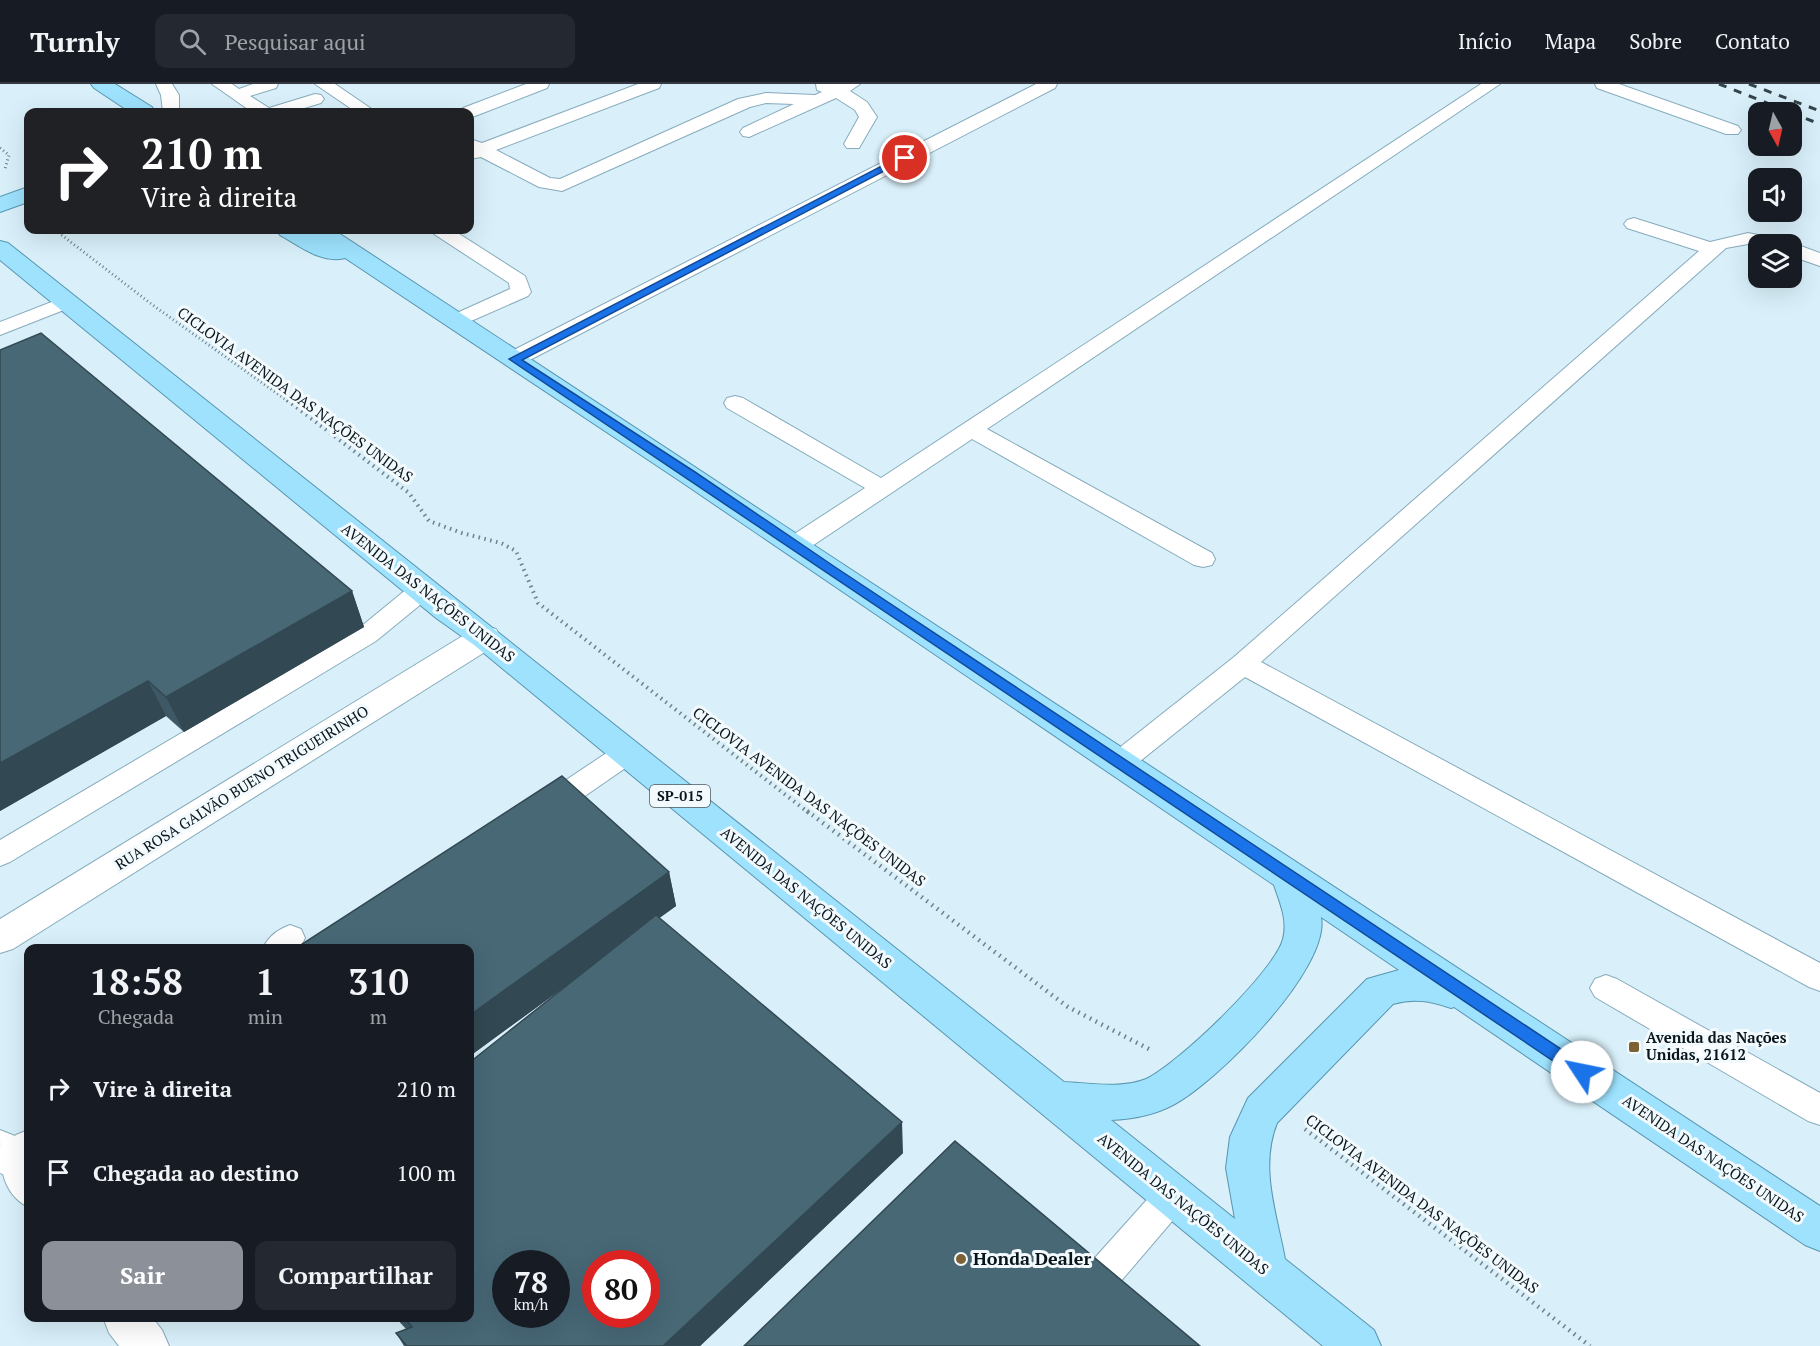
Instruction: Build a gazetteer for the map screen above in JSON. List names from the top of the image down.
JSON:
{
  "streets": {
    "highway": ["AVENIDA DAS NAÇÕES UNIDAS", "SP-015"],
    "street": ["RUA ROSA GALVÃO BUENO TRIGUEIRINHO"],
    "path": ["CICLOVIA AVENIDA DAS NAÇÕES UNIDAS"]
  },
  "crossings": [
    ["AVENIDA DAS NAÇÕES UNIDAS", "RUA ROSA GALVÃO BUENO TRIGUEIRINHO"]
  ],
  "places": {
    "transit": ["Avenida das Nações Unidas, 21612"],
    "other": ["Honda Dealer"]
  },
  "north": "bottom",
  "page": {
    "header": "Turnly",
    "search": "Pesquisar aqui",
    "nav": [
      "Início",
      "Mapa",
      "Sobre",
      "Contato"
    ],
    "turn": ["210 m", "Vire à direita"],
    "eta": [
      "18:58",
      "Chegada",
      "1",
      "min",
      "310",
      "m"
    ],
    "list": [
      {
        "name": "Vire à direita",
        "value": "210 m"
      },
      {
        "name": "Chegada ao destino",
        "value": "100 m"
      }
    ],
    "buttons": ["Sair", "Compartilhar"],
    "speed": "78 km/h",
    "limit": "80"
  }
}
